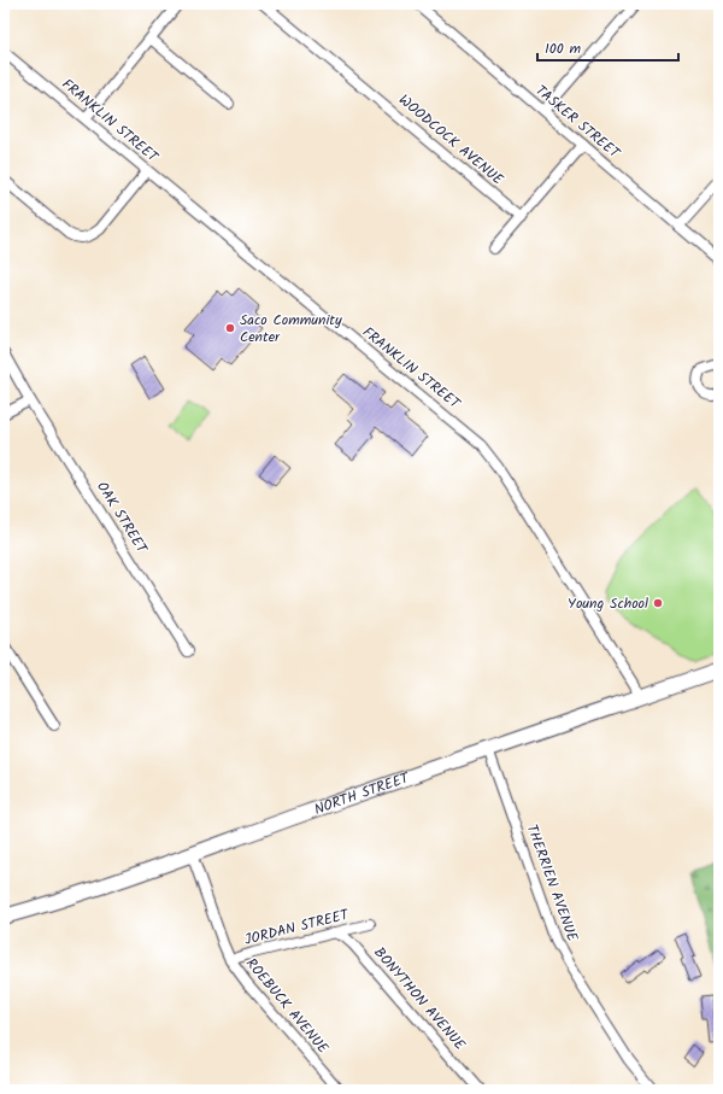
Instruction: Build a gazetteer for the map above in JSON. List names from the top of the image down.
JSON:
{
  "streets": {
    "main road": ["NORTH STREET"],
    "street": [
      "FRANKLIN STREET",
      "TASKER STREET",
      "WOODCOCK AVENUE",
      "OAK STREET",
      "THERRIEN AVENUE",
      "JORDAN STREET",
      "BONYTHON AVENUE",
      "ROEBUCK AVENUE"
    ]
  },
  "crossings": [
    ["FRANKLIN STREET", "NORTH STREET"],
    ["NORTH STREET", "THERRIEN AVENUE"],
    ["NORTH STREET", "ROEBUCK AVENUE"],
    ["JORDAN STREET", "BONYTHON AVENUE"],
    ["JORDAN STREET", "ROEBUCK AVENUE"]
  ],
  "places": ["Saco Community Center", "Young School"],
  "scale_bar": "100 m"
}
